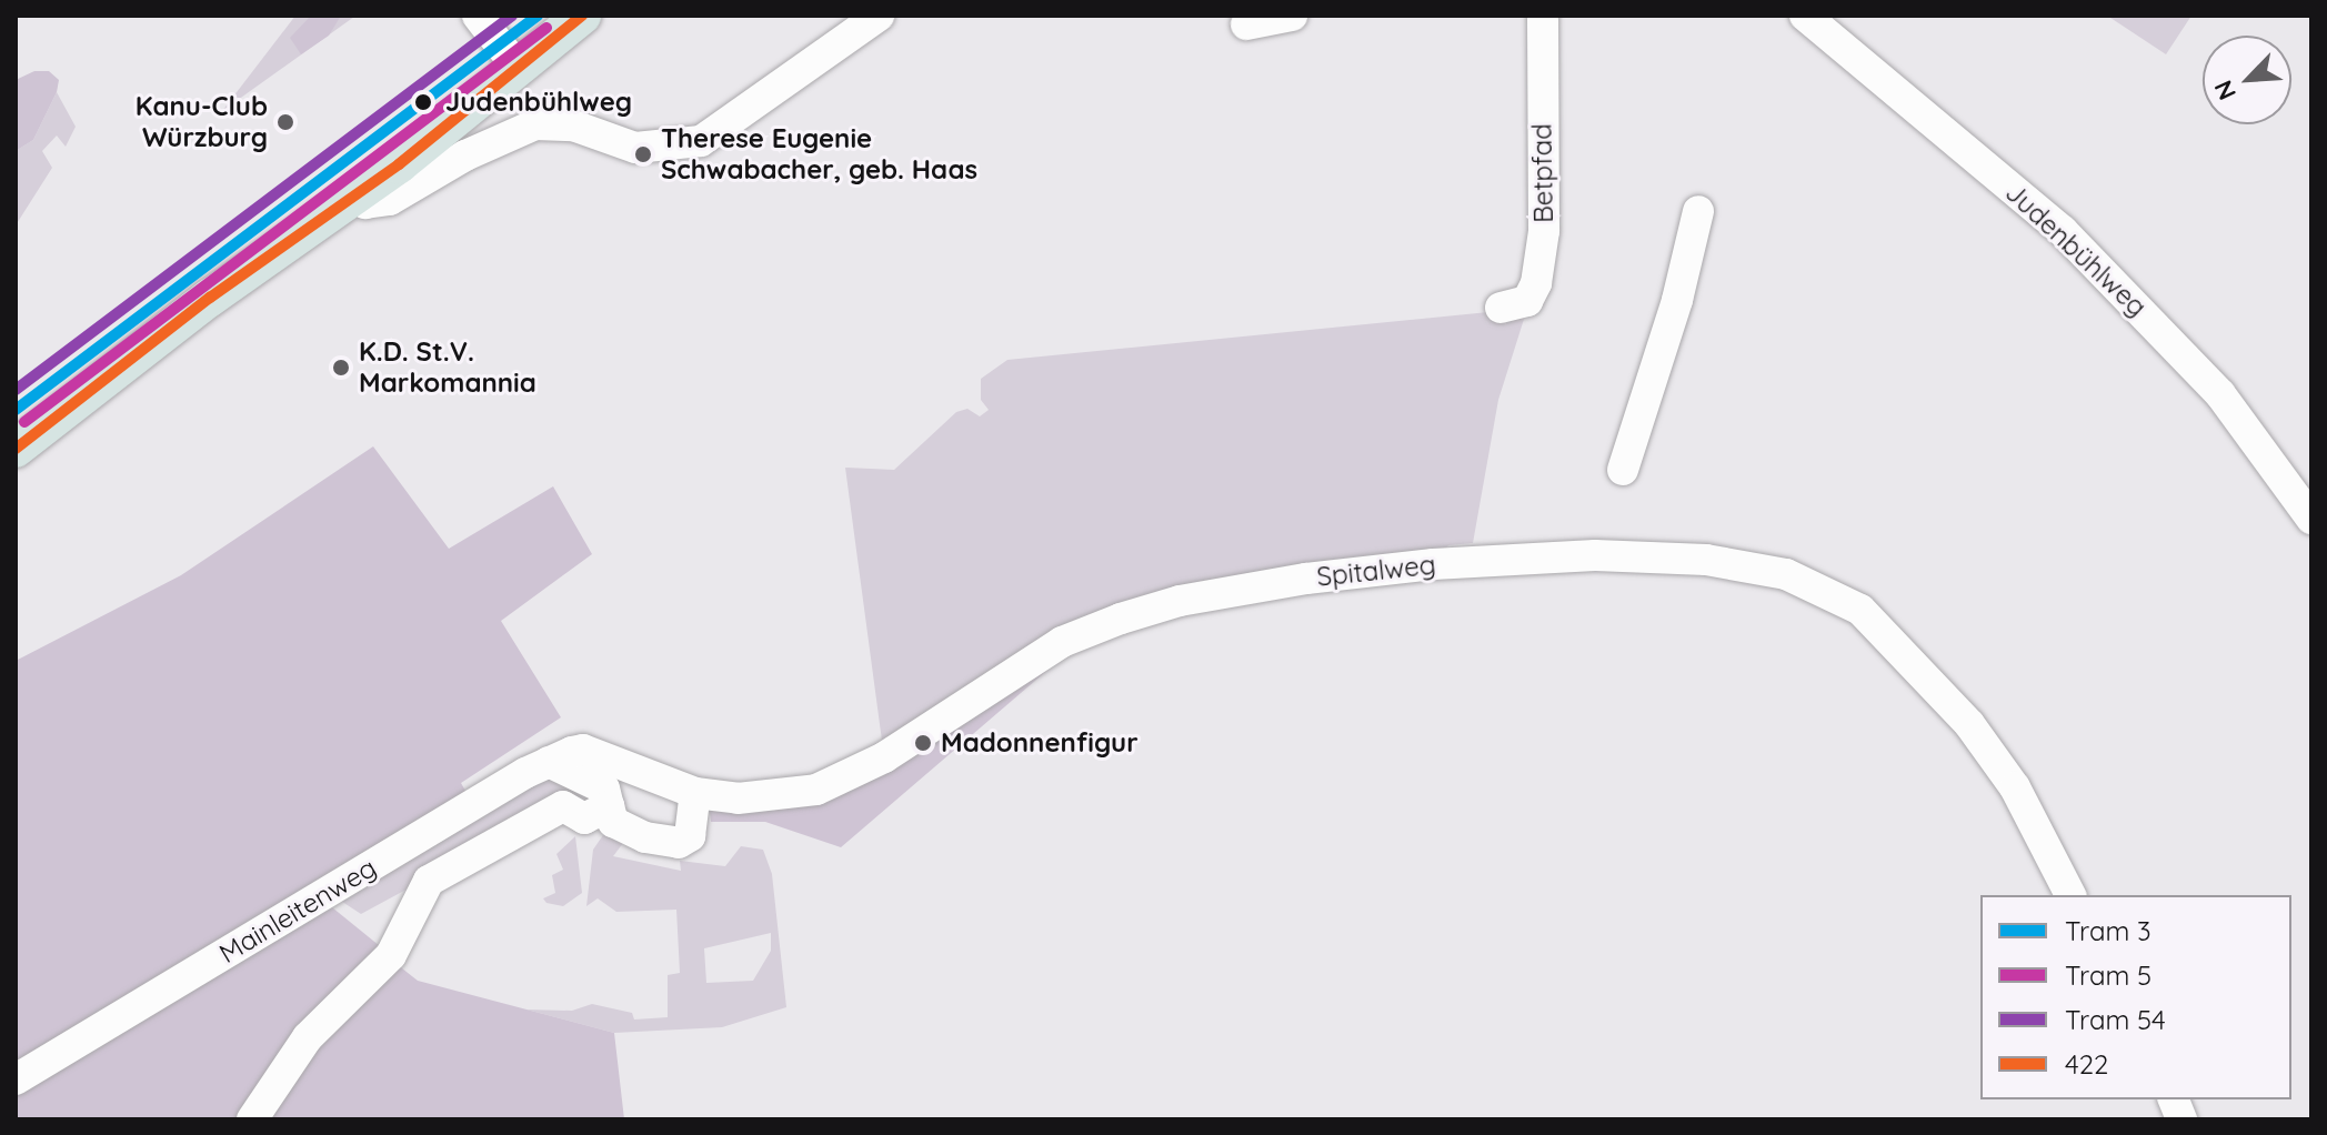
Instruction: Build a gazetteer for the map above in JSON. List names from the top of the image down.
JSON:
{
  "streets": {
    "street": [
      "Betpfad",
      "Judenbühlweg",
      "Spitalweg",
      "Mainleitenweg"
    ]
  },
  "crossings": [
    ["Spitalweg", "Mainleitenweg"]
  ],
  "places": [
    "Judenbühlweg",
    "Kanu-Club Würzburg",
    "Therese Eugenie Schwabacher, geb. Haas",
    "K.D. St.V. Markomannia",
    "Madonnenfigur"
  ],
  "lines": [
    "tram line 3",
    "tram line 54",
    "transit line 422",
    "tram line 5"
  ],
  "legend": [
    "Tram 3",
    "Tram 5",
    "Tram 54",
    "422"
  ],
  "north": "bottom left"
}
